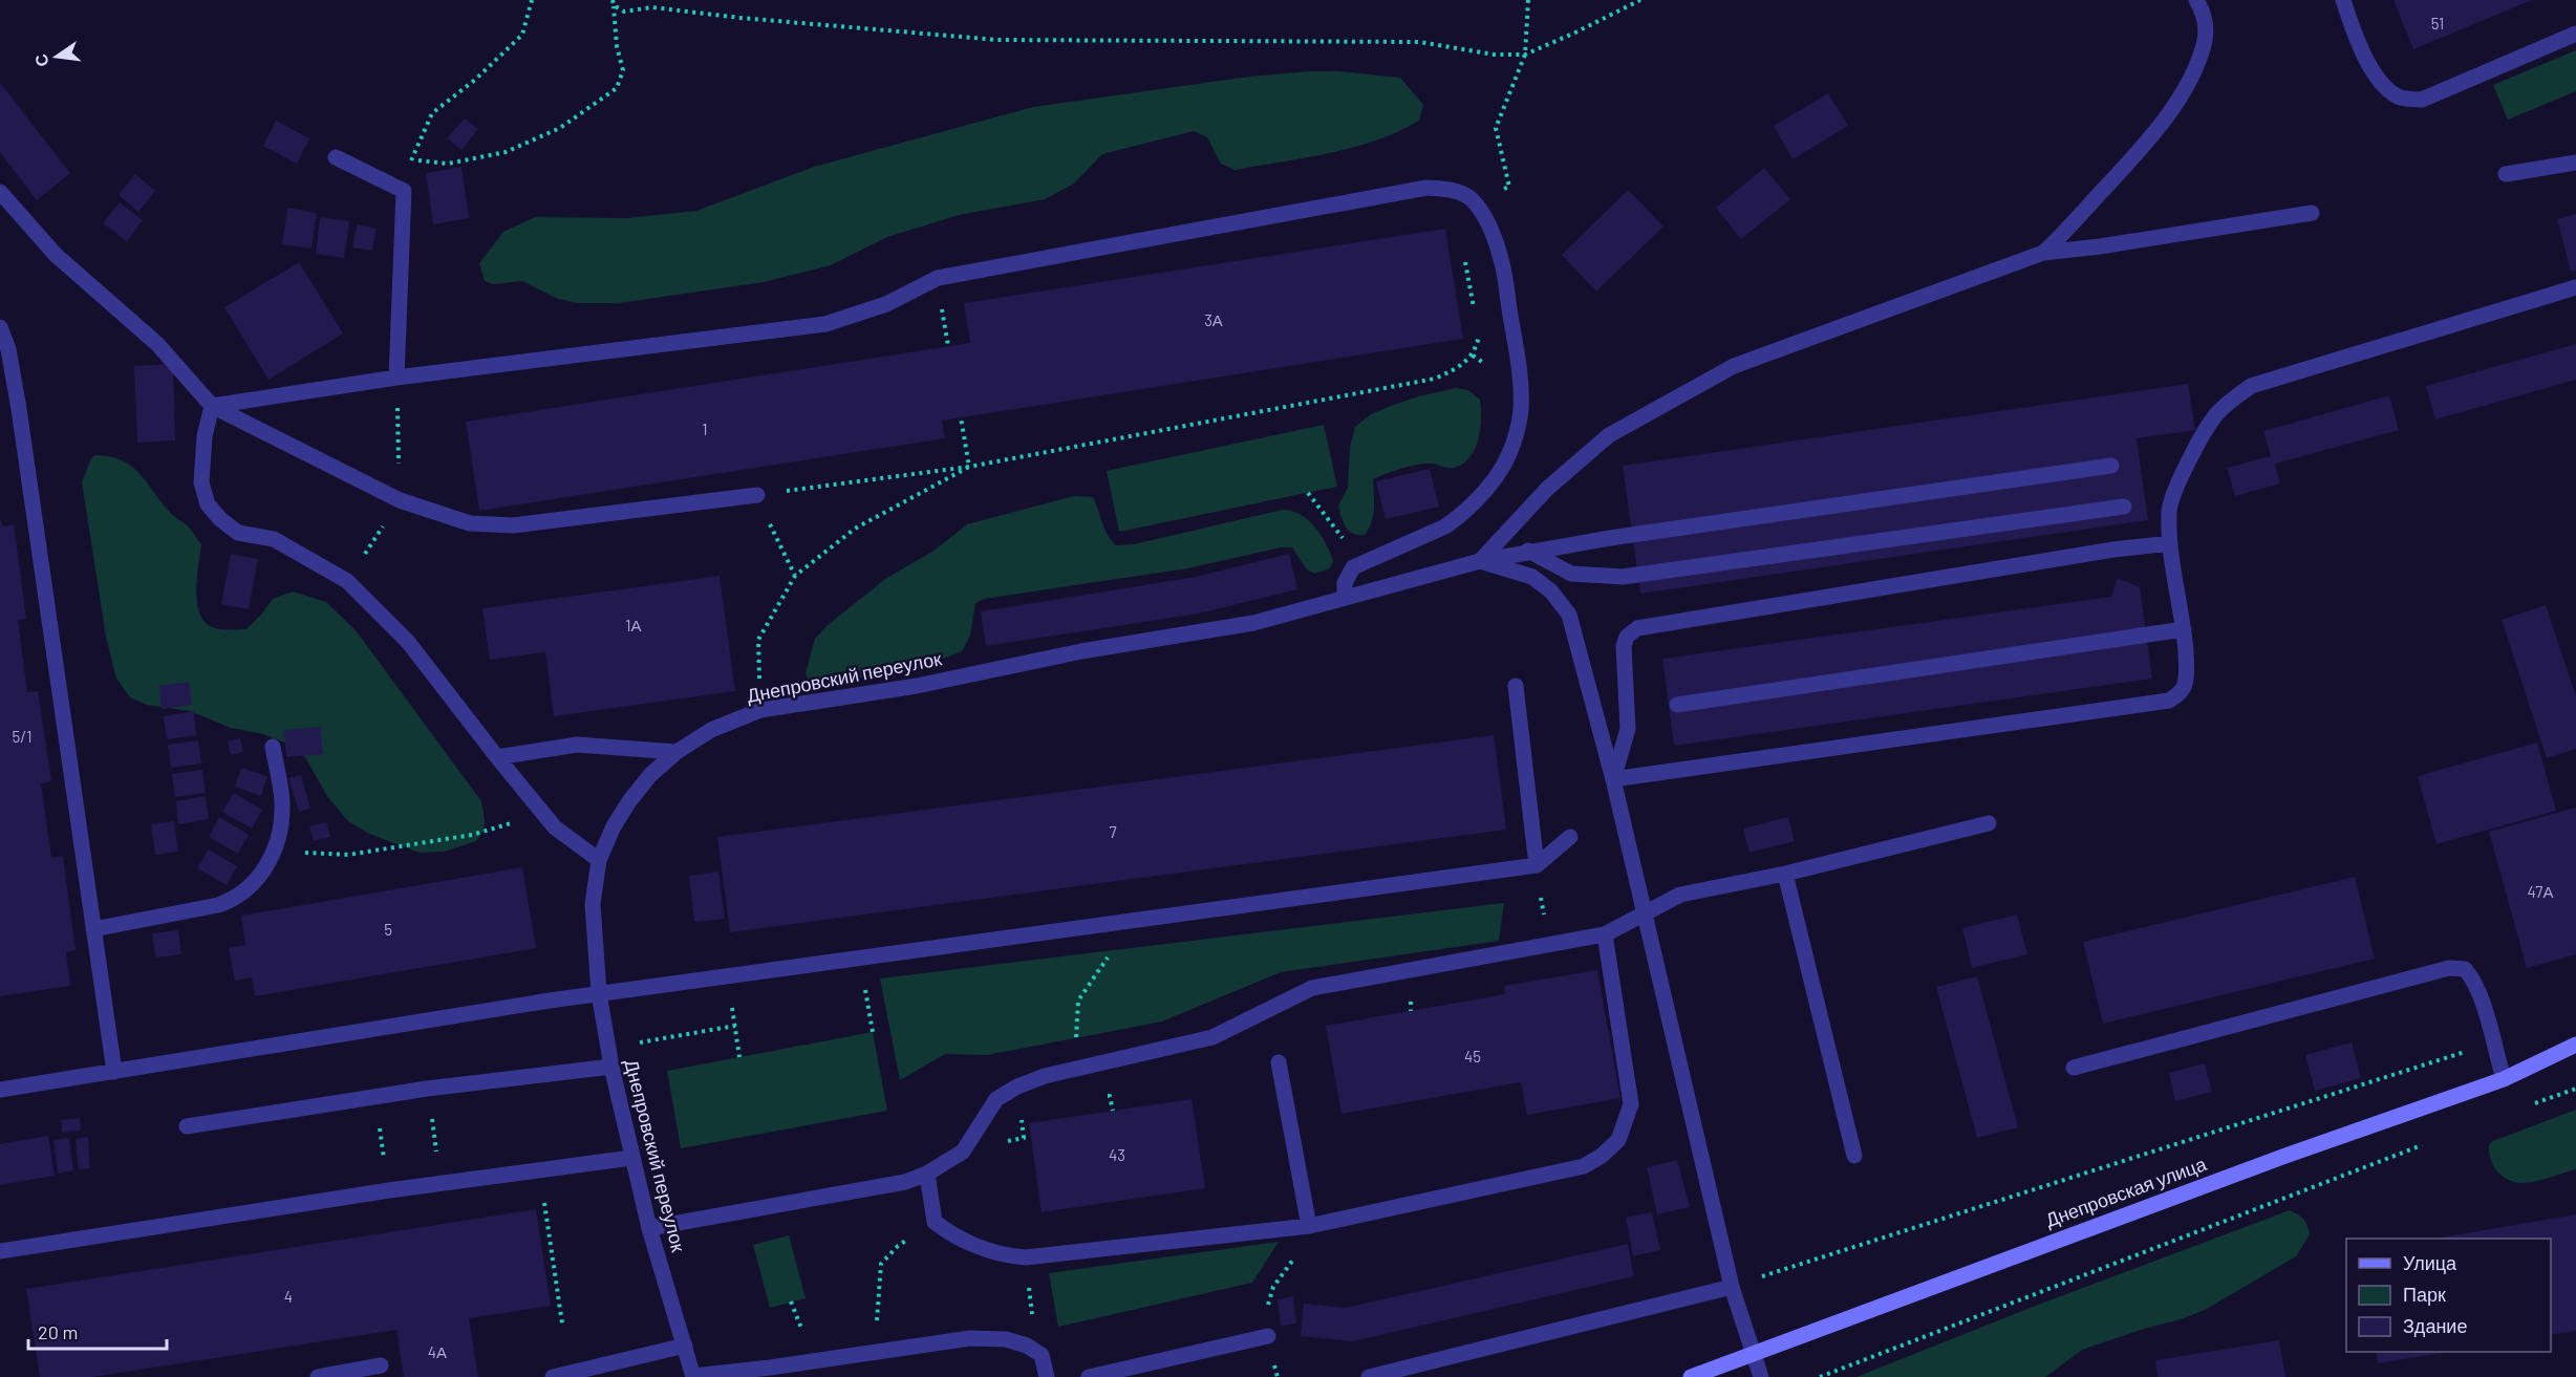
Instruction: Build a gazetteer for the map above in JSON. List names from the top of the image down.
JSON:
{
  "streets": {
    "main road": ["Днепровская улица"],
    "street": ["Днепровский переулок"]
  },
  "house_numbers": [
    "51",
    "3А",
    "1",
    "1А",
    "5/1",
    "7",
    "47А",
    "5",
    "45",
    "43",
    "4",
    "4А"
  ],
  "legend": ["Улица", "Парк", "Здание"],
  "scale_bar": "20 m",
  "north": "left"
}
